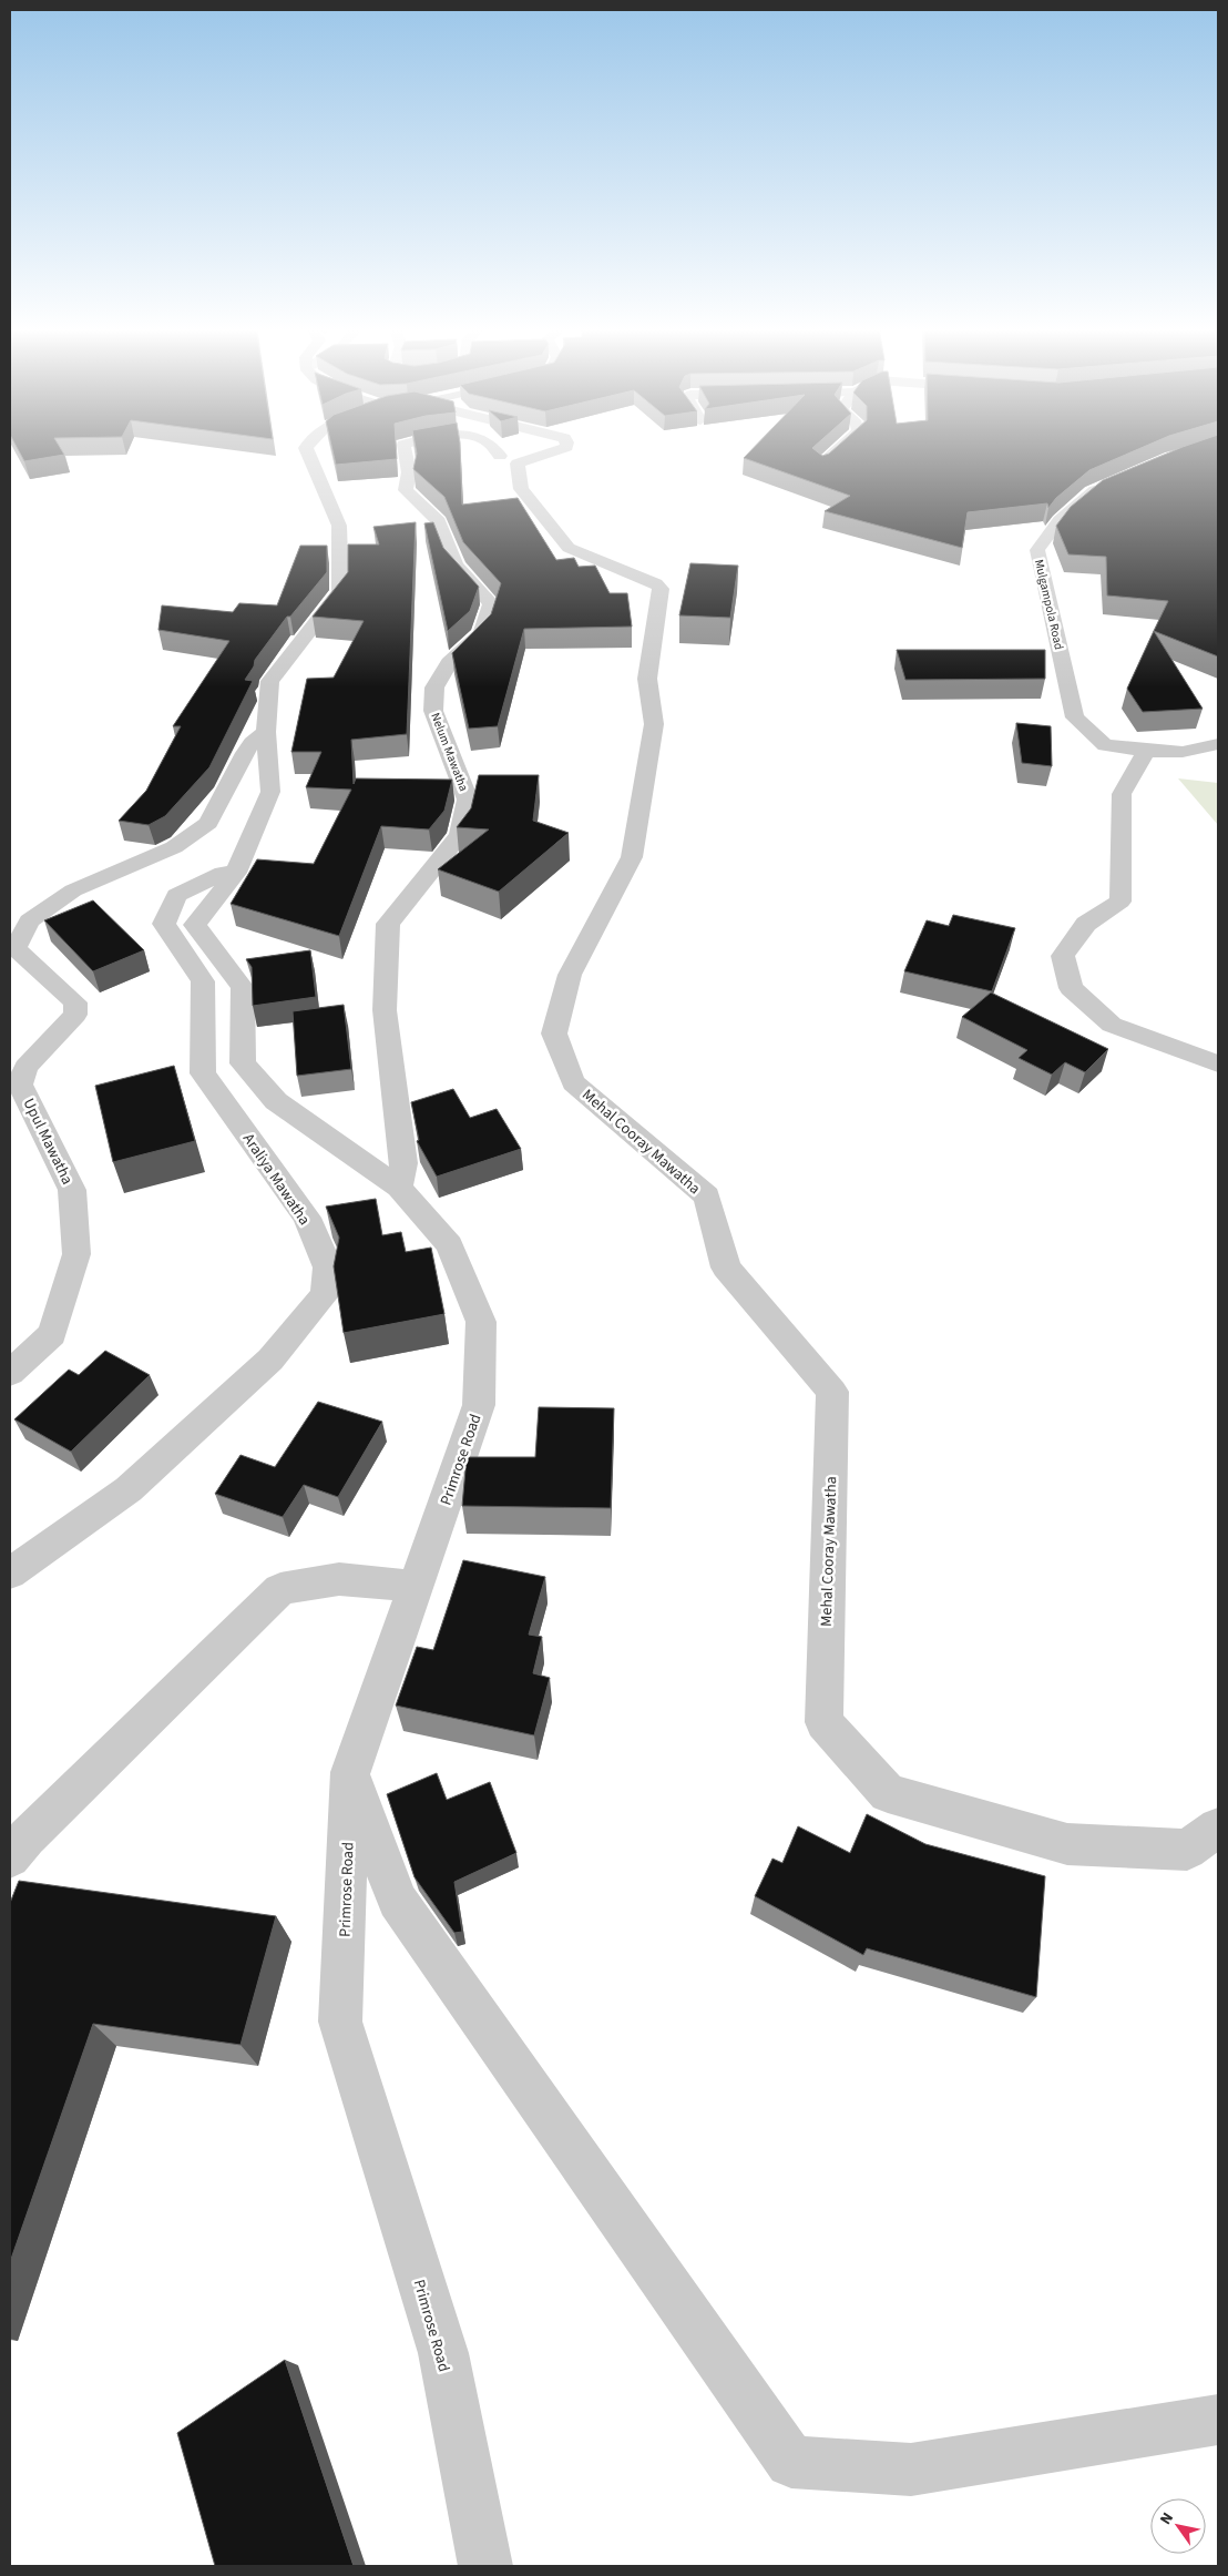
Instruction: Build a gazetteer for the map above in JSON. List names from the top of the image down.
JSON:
{
  "streets": {
    "street": [
      "Mulgampola Road",
      "Nelum Mawatha",
      "Upul Mawatha",
      "Mehal Cooray Mawatha",
      "Araliya Mawatha",
      "Primrose Road"
    ]
  },
  "crossings": [
    ["Nelum Mawatha", "Primrose Road"],
    ["Upul Mawatha", "Primrose Road"],
    ["Araliya Mawatha", "Primrose Road"]
  ],
  "north": "top left"
}
